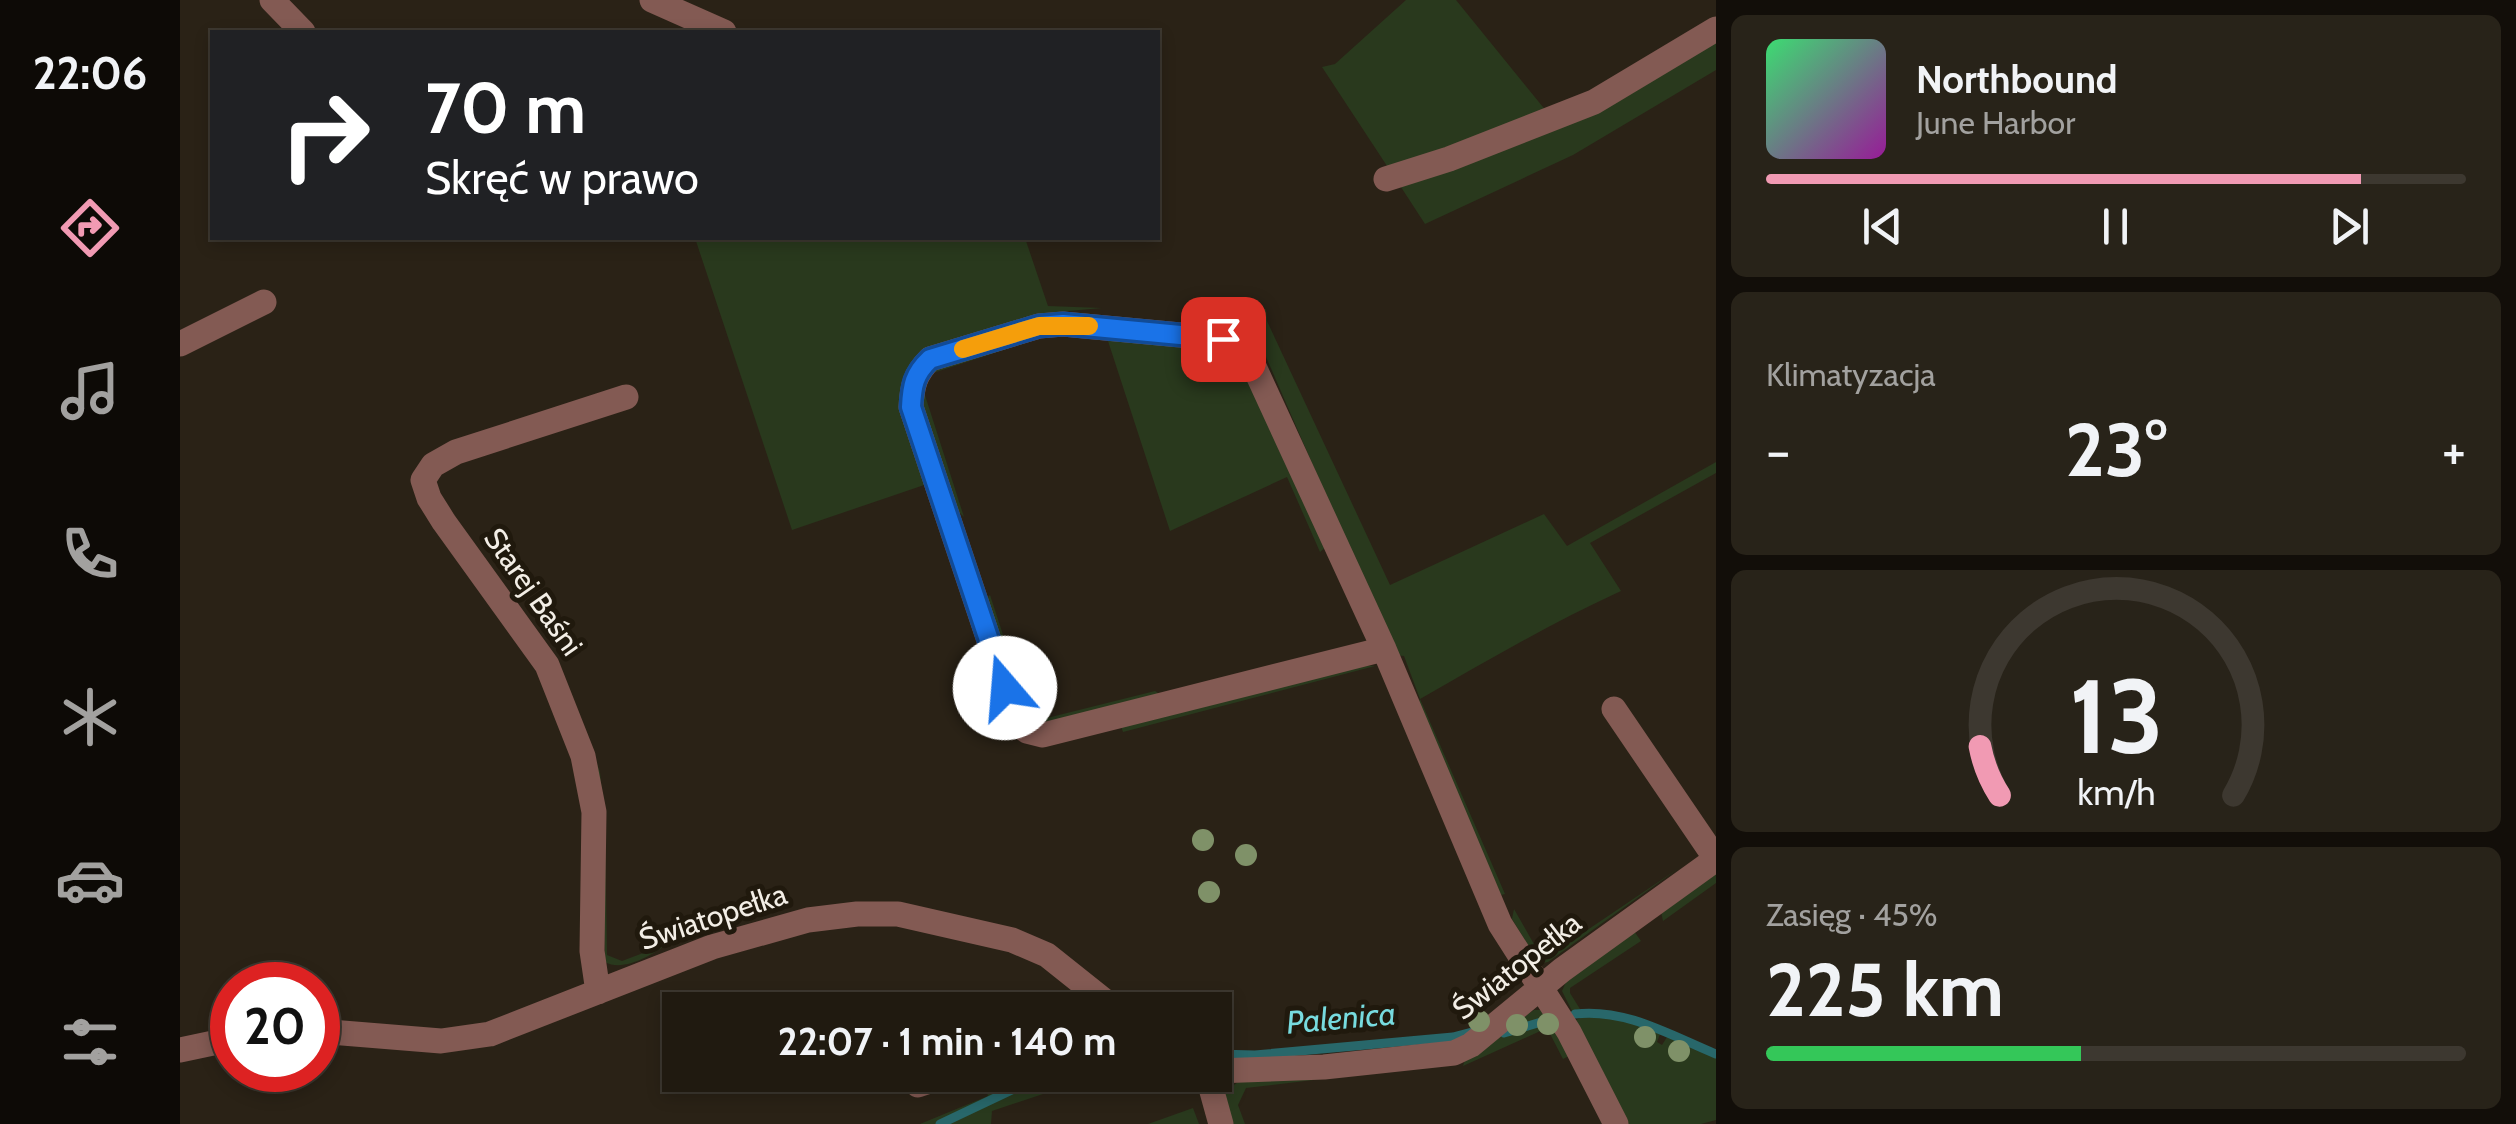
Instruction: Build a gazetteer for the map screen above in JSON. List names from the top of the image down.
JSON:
{
  "streets": {
    "street": ["Starej Baśni", "Światopełka"]
  },
  "crossings": [
    ["Starej Baśni", "Światopełka"]
  ],
  "water": ["Palenica"],
  "page": {
    "tabs": "22:06",
    "turn": ["70 m", "Skręć w prawo"],
    "song": ["Northbound", "June Harbor"],
    "tile": [
      "Klimatyzacja",
      ["Zasięg · 45%", "225 km"]
    ],
    "heat": ["−", "23°", "+"],
    "limit": "20",
    "trip": "22:07 · 1 min · 140 m",
    "gauge": ["13", "km/h"]
  }
}
